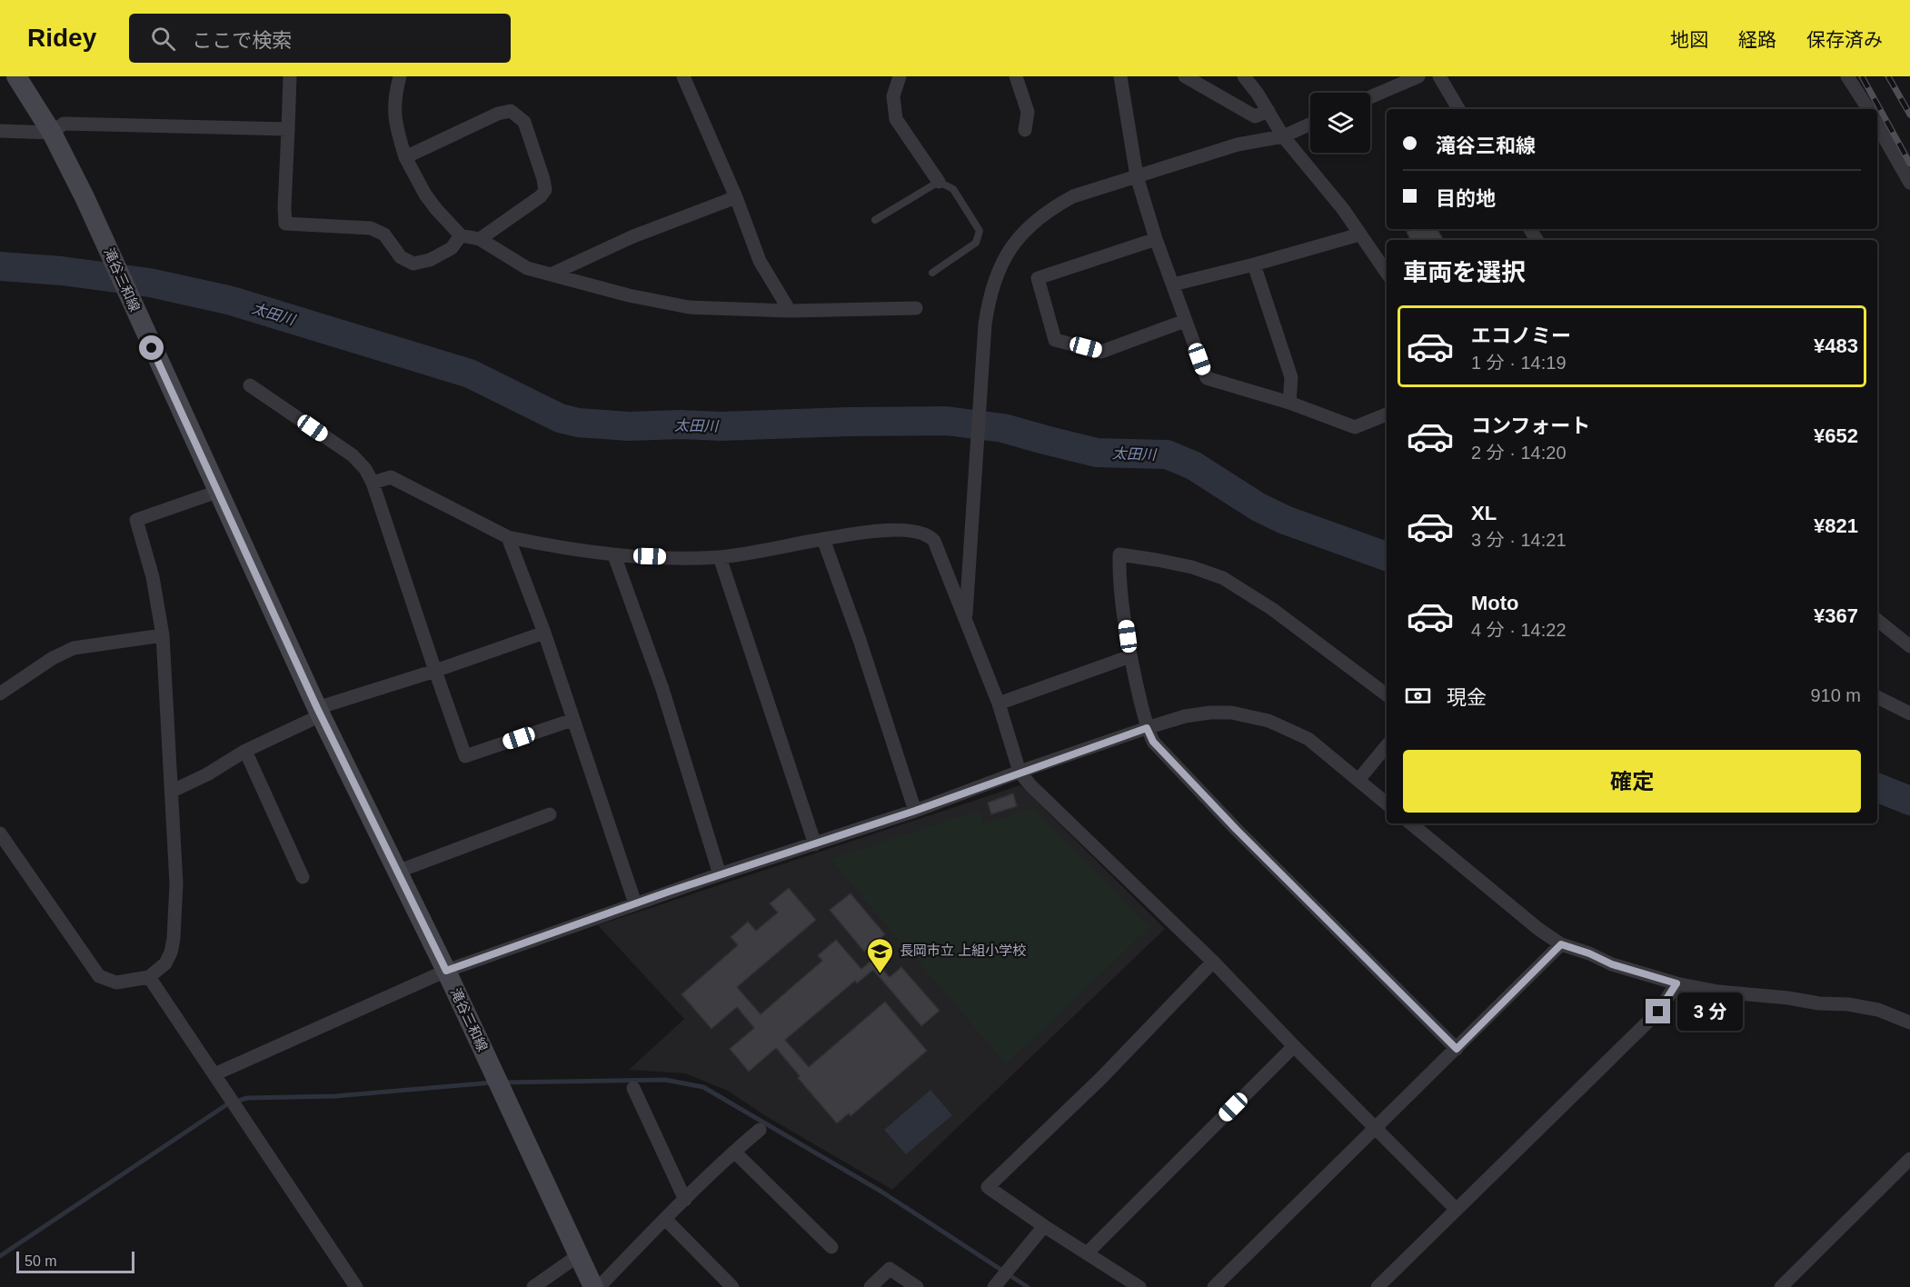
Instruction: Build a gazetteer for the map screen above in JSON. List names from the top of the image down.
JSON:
{
  "streets": {
    "main road": ["滝谷三和線"]
  },
  "water": ["太田川"],
  "places": {
    "school or university": ["長岡市立 上組小学校"]
  },
  "scale_bar": "50 m",
  "page": {
    "header": "Ridey",
    "search": "ここで検索",
    "nav": ["地図", "経路", "保存済み"],
    "banner": ["滝谷三和線", "目的地"],
    "heading": "車両を選択",
    "list": [
      {
        "name": "エコノミー",
        "note": "1 分 · 14:19",
        "value": "¥483"
      },
      {
        "name": "コンフォート",
        "note": "2 分 · 14:20",
        "value": "¥652"
      },
      {
        "name": "XL",
        "note": "3 分 · 14:21",
        "value": "¥821"
      },
      {
        "name": "Moto",
        "note": "4 分 · 14:22",
        "value": "¥367"
      }
    ],
    "pay": ["現金", "910 m"],
    "buttons": "確定",
    "bubble": "3 分",
    "scale": "50 m"
  }
}
